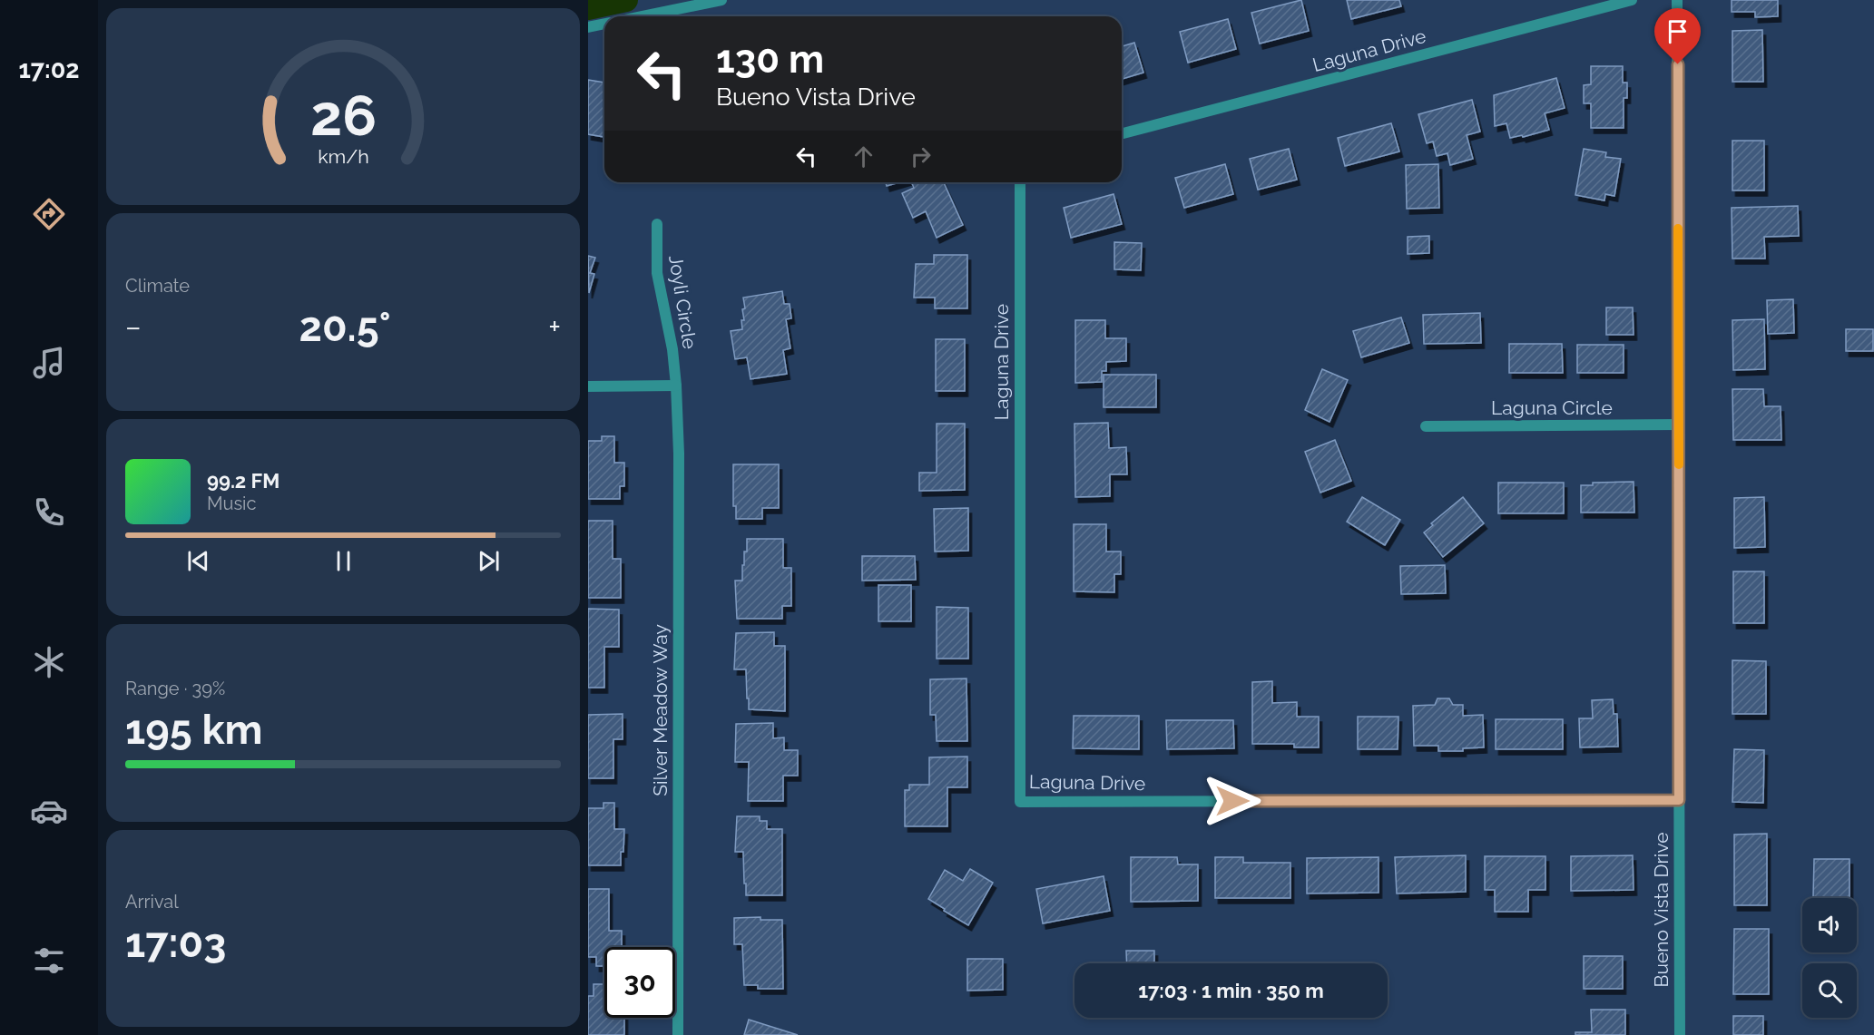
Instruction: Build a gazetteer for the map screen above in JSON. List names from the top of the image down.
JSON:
{
  "streets": {
    "street": [
      "Laguna Drive",
      "Joyli Circle",
      "Laguna Circle",
      "Silver Meadow Way",
      "Bueno Vista Drive"
    ]
  },
  "crossings": [
    ["Laguna Drive", "Bueno Vista Drive"],
    ["Joyli Circle", "Silver Meadow Way"],
    ["Laguna Circle", "Bueno Vista Drive"]
  ],
  "page": {
    "tabs": "17:02",
    "turn": ["130 m", "Bueno Vista Drive"],
    "tile": [
      "Climate",
      ["Range · 39%", "195 km"],
      ["Arrival", "17:03"]
    ],
    "heat": ["−", "20.5°", "+"],
    "song": ["99.2 FM", "Music"],
    "limit": "30",
    "trip": "17:03 · 1 min · 350 m",
    "gauge": ["26", "km/h"]
  }
}
